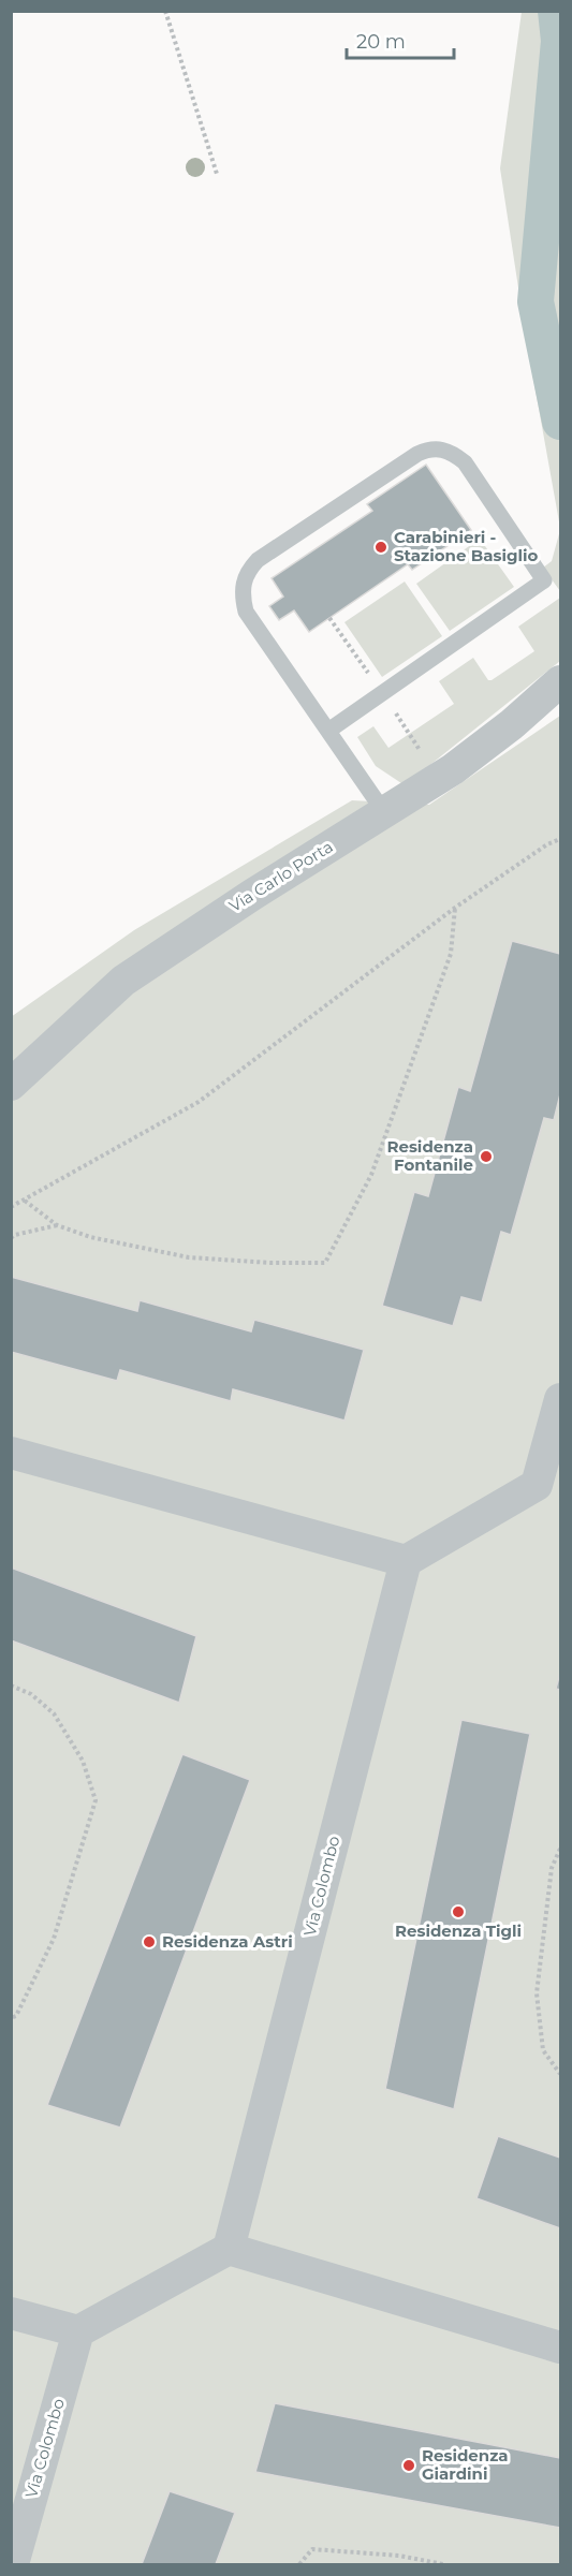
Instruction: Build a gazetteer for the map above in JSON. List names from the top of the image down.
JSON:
{
  "streets": {
    "street": ["Via Carlo Porta", "Via Colombo"]
  },
  "places": [
    "Carabinieri - Stazione Basiglio",
    "Residenza Fontanile",
    "Residenza Tigli",
    "Residenza Astri",
    "Residenza Giardini"
  ],
  "scale_bar": "20 m"
}
